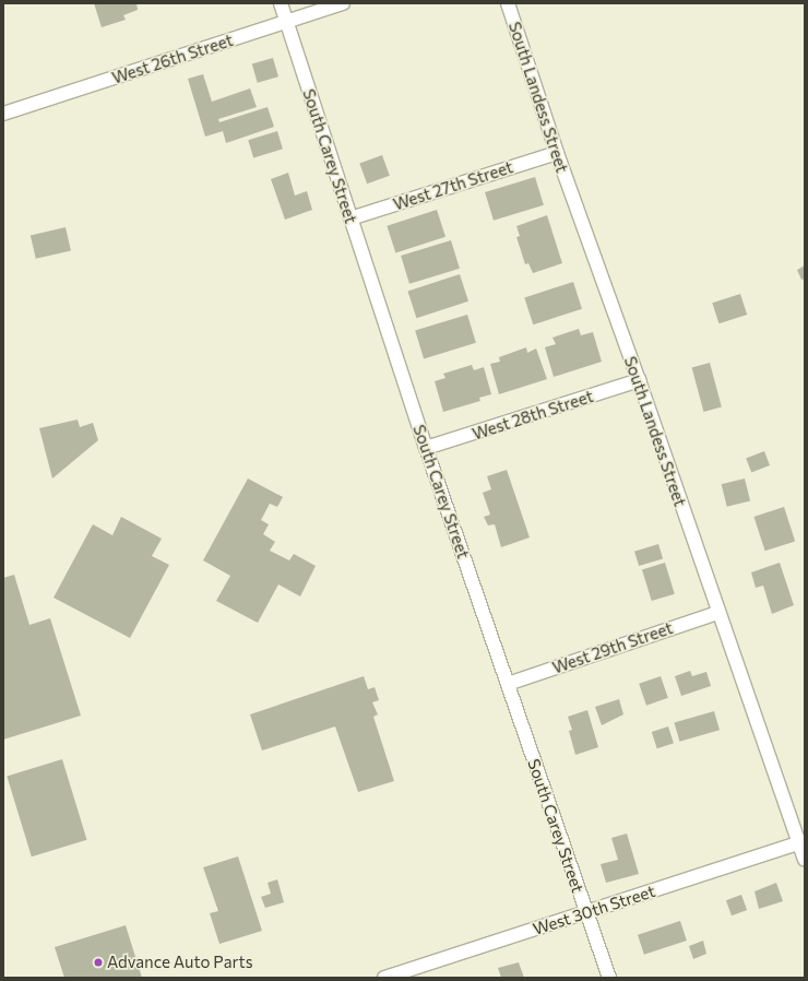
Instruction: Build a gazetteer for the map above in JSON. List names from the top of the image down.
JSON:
{
  "streets": {
    "street": [
      "West 26th Street",
      "South Landess Street",
      "South Carey Street",
      "West 27th Street",
      "West 28th Street",
      "West 29th Street",
      "West 30th Street"
    ]
  },
  "crossings": [
    ["West 26th Street", "South Carey Street"],
    ["South Landess Street", "West 27th Street"],
    ["South Landess Street", "West 28th Street"],
    ["South Landess Street", "West 29th Street"],
    ["South Landess Street", "West 30th Street"],
    ["South Carey Street", "West 27th Street"],
    ["South Carey Street", "West 28th Street"],
    ["South Carey Street", "West 29th Street"],
    ["South Carey Street", "West 30th Street"]
  ],
  "places": ["Advance Auto Parts"]
}
